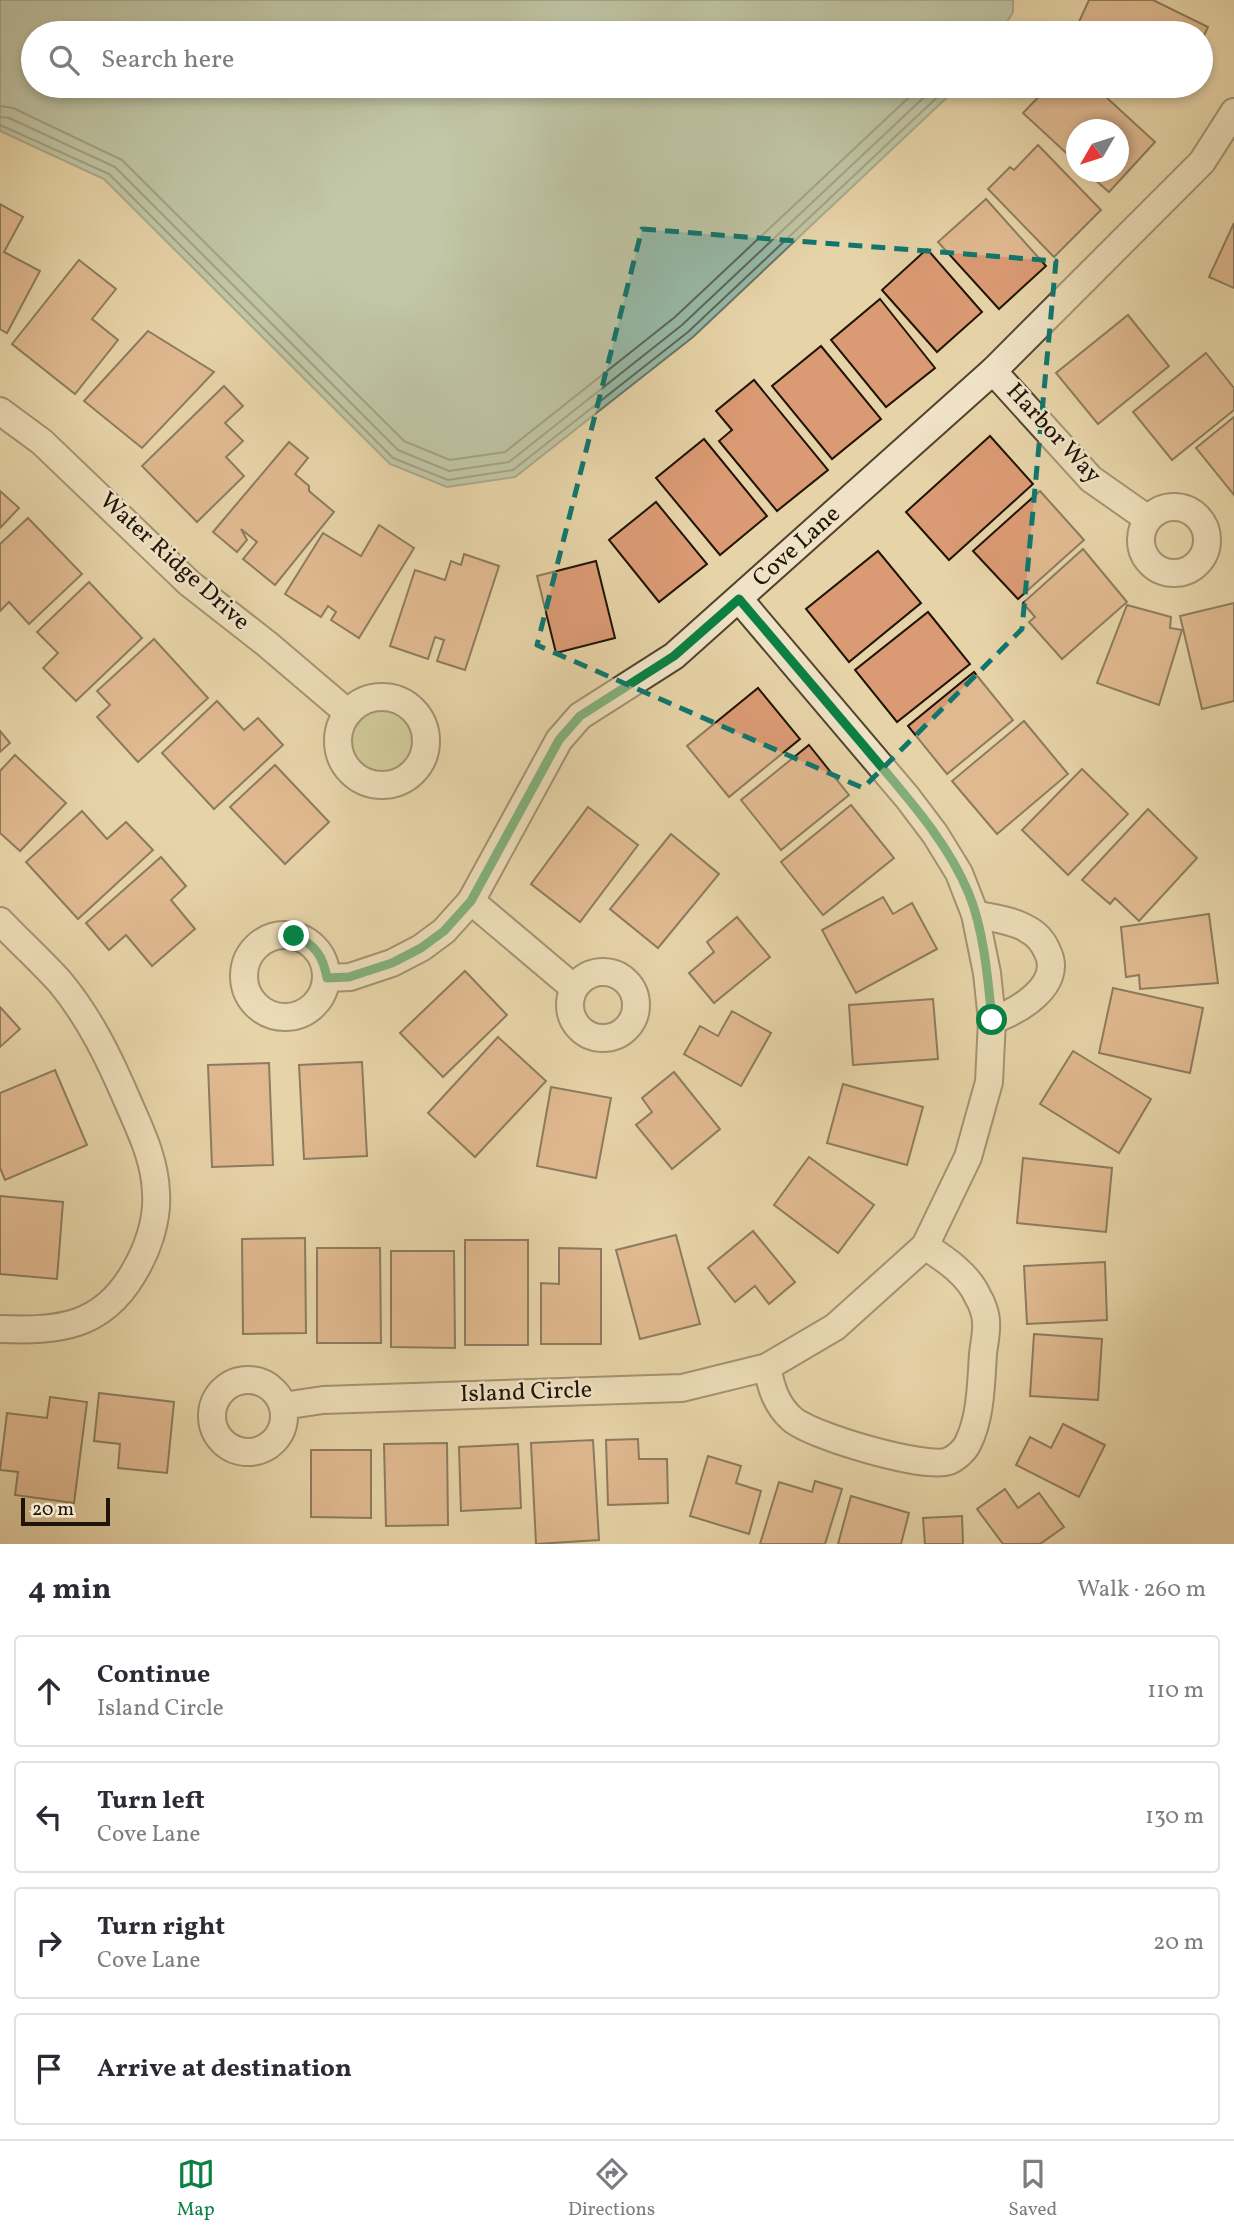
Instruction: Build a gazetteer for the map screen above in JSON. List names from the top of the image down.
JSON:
{
  "streets": {
    "street": [
      "Harbor Way",
      "Cove Lane",
      "Water Ridge Drive",
      "Island Circle"
    ]
  },
  "crossings": [
    ["Harbor Way", "Cove Lane"],
    ["Cove Lane", "Island Circle"]
  ],
  "scale_bar": "20 m",
  "north": "bottom left",
  "page": {
    "search": "Search here",
    "scale": "20 m",
    "heading": ["4 min", "Walk · 260 m"],
    "list": [
      ["Continue", "Island Circle", "110 m"],
      ["Turn left", "Cove Lane", "130 m"],
      ["Turn right", "Cove Lane", "20 m"],
      "Arrive at destination"
    ],
    "nav": ["Map", "Directions", "Saved"]
  }
}
